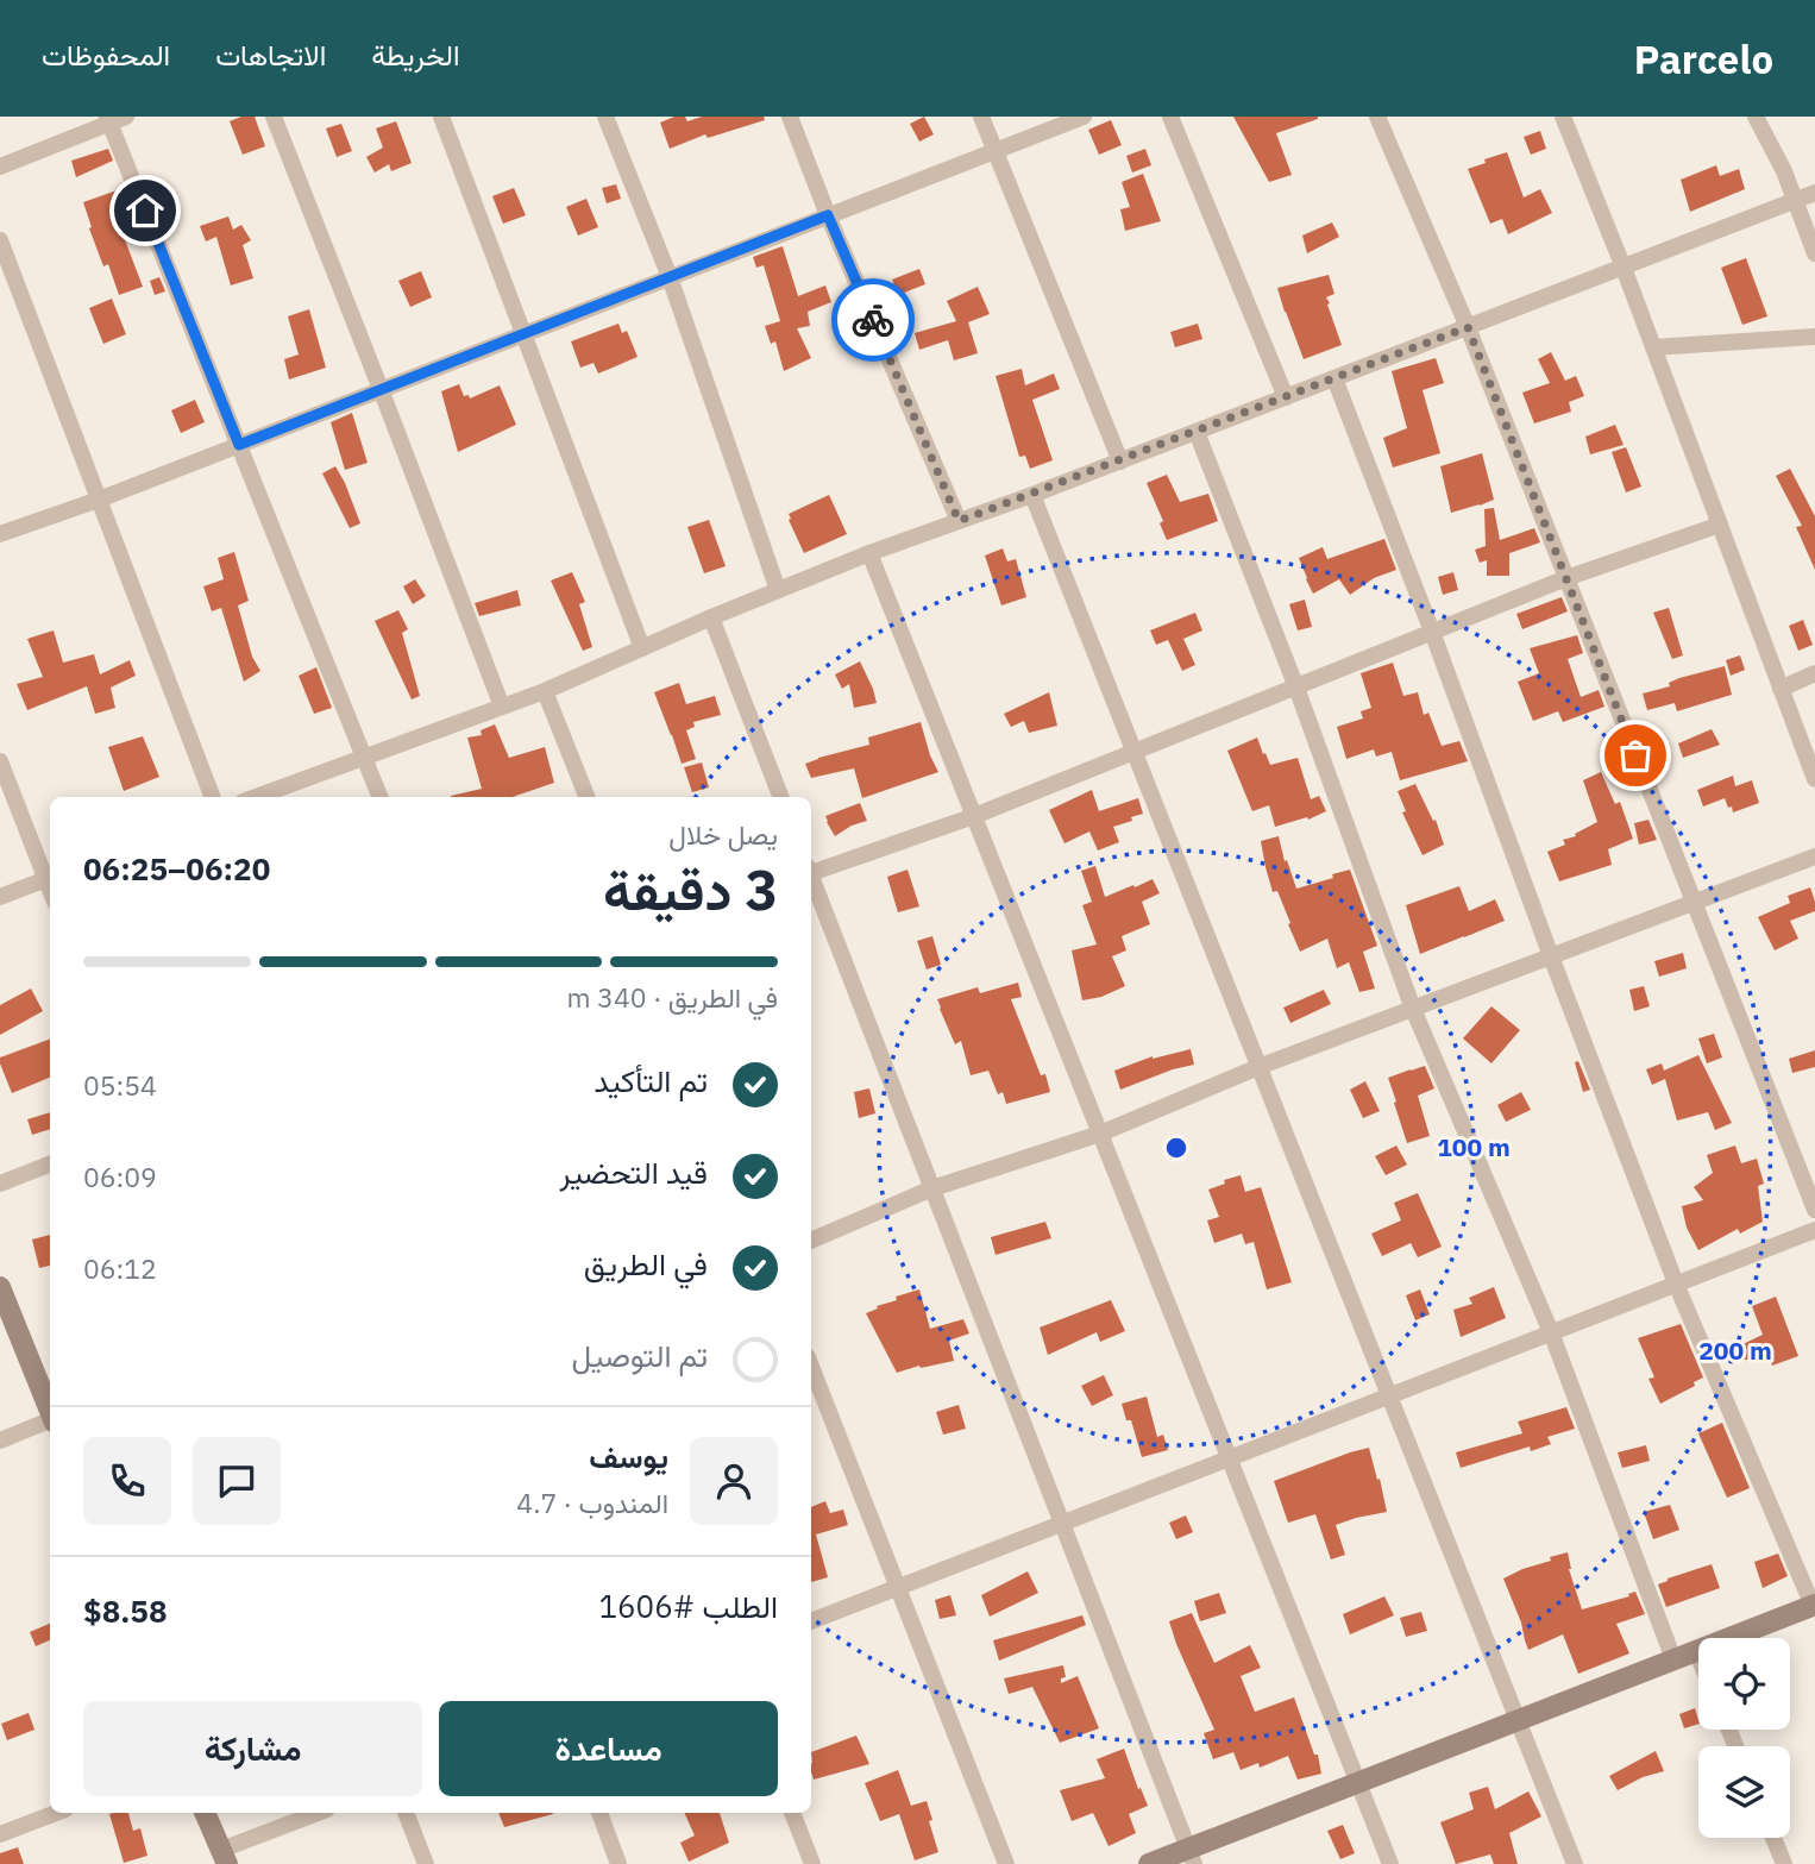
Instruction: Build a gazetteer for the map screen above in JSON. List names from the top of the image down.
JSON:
{
  "page": {
    "header": "Parcelo",
    "nav": ["الخريطة", "الاتجاهات", "المحفوظات"],
    "heading": ["3 دقيقة", "يصل خلال", "06:20–06:25"],
    "panel": [
      "يوسف",
      "المندوب · 4.7",
      "الطلب #1606",
      "$8.58"
    ],
    "bar": "في الطريق · 340 m",
    "list": [
      ["تم التأكيد", "05:54"],
      ["قيد التحضير", "06:09"],
      ["في الطريق", "06:12"],
      "تم التوصيل"
    ],
    "buttons": ["مساعدة", "مشاركة"]
  },
  "rings": ["100 m", "200 m"]
}
